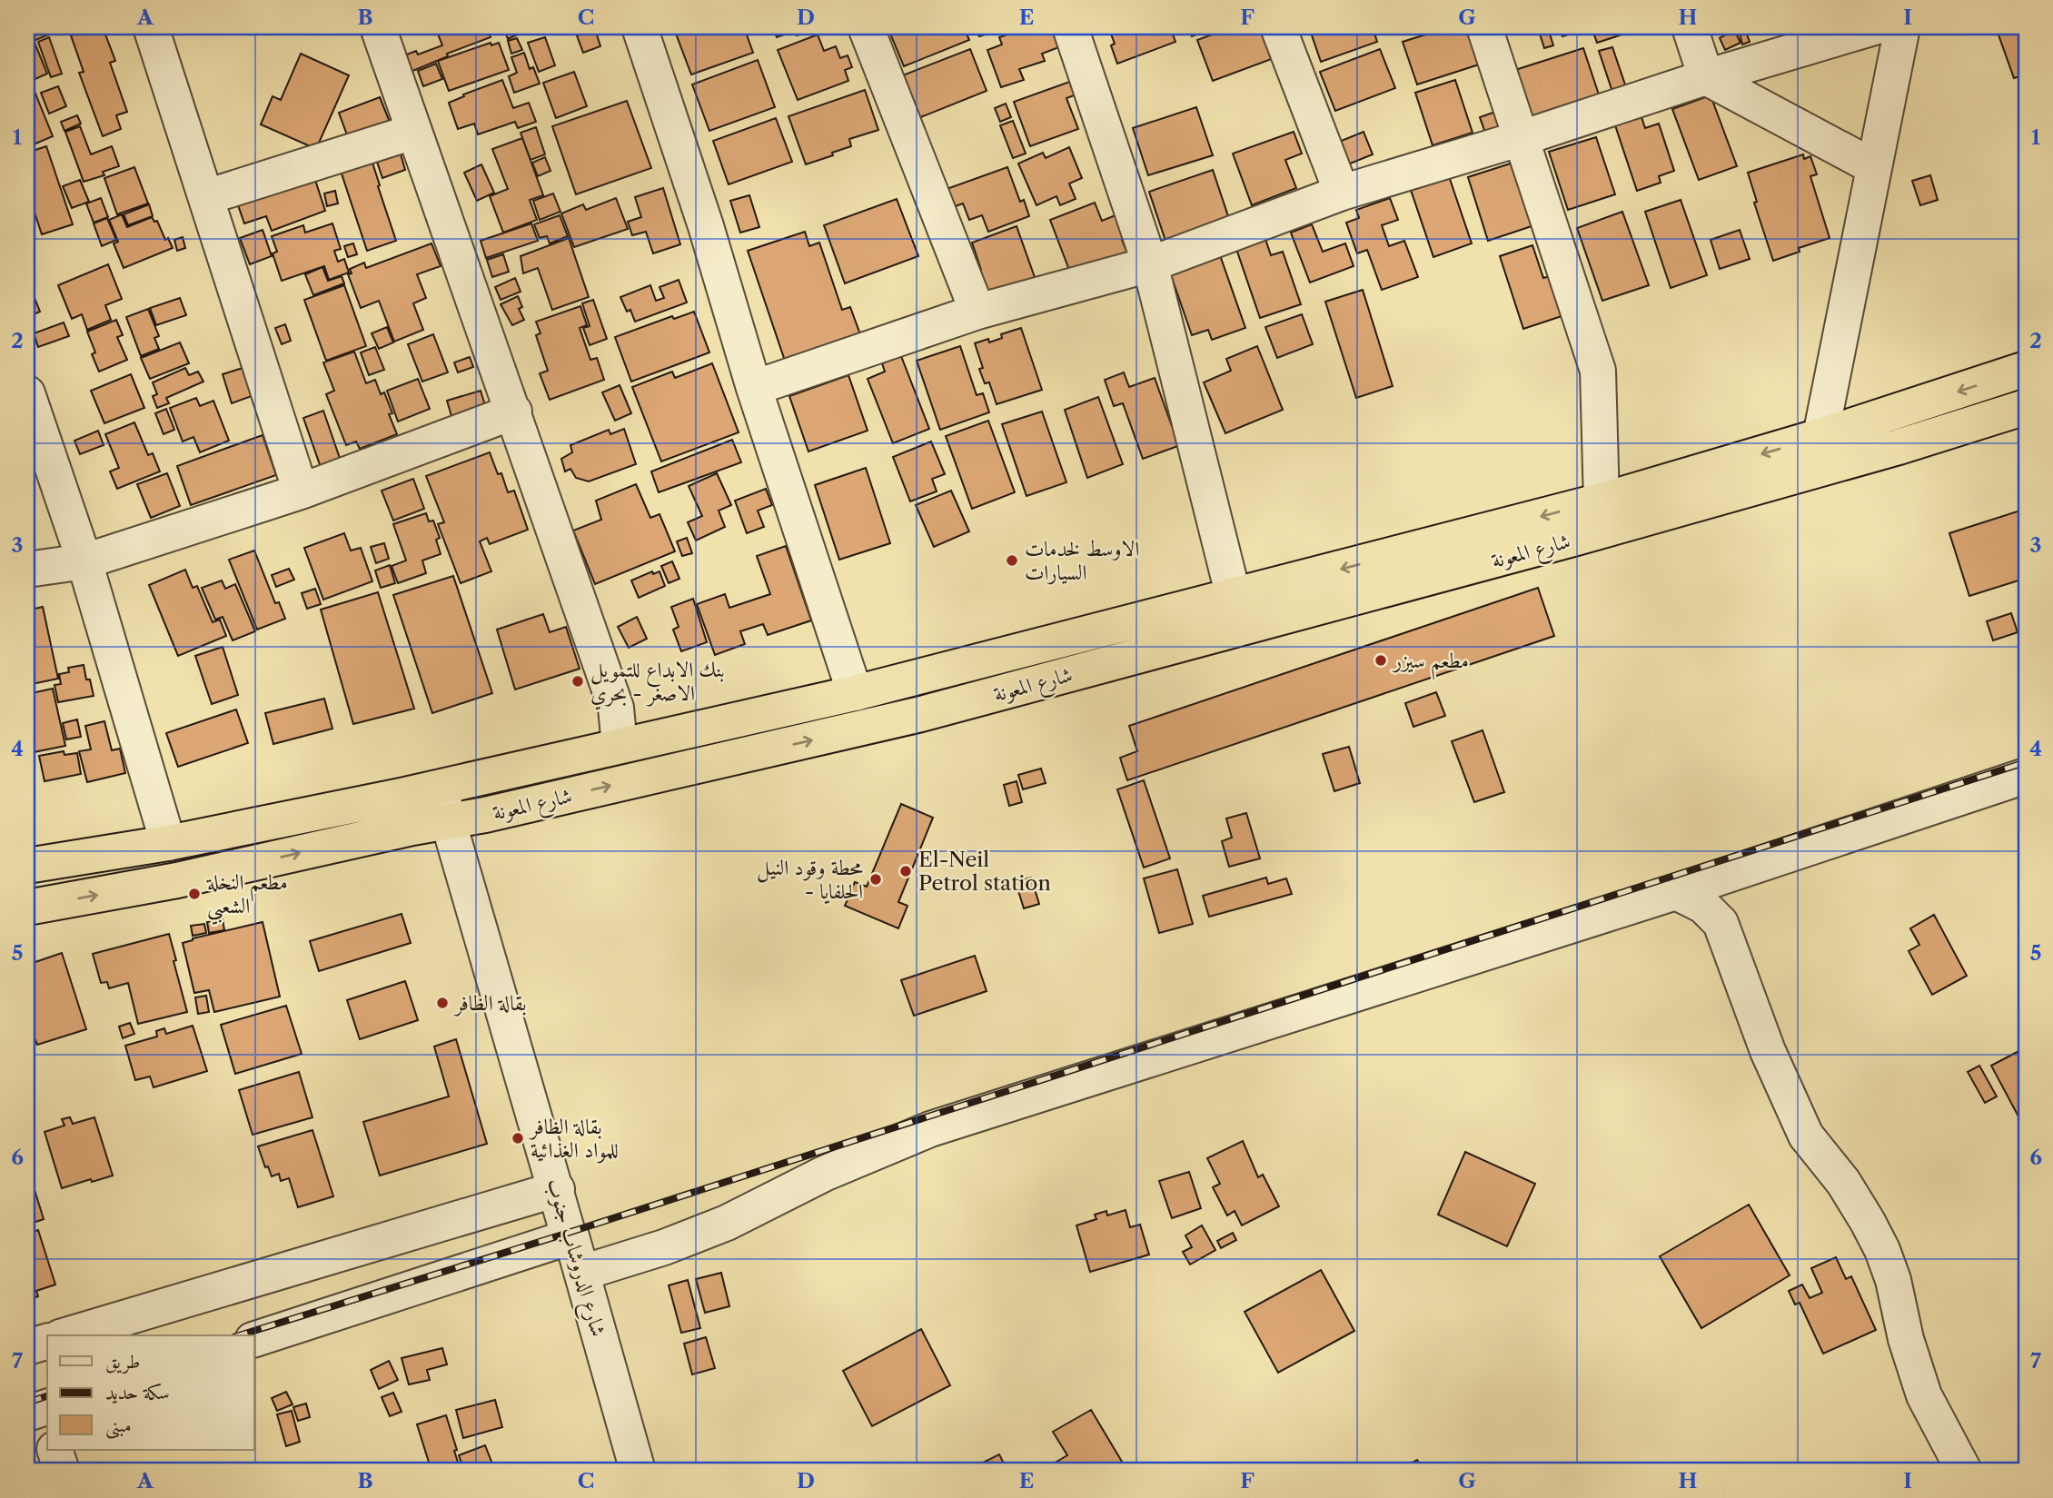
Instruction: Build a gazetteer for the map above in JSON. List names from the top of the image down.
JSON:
{
  "streets": {
    "highway": ["شارع المعونة"],
    "street": ["شارع الدروشاب جنوب"]
  },
  "crossings": [
    ["شارع المعونة", "شارع الدروشاب جنوب"]
  ],
  "places": [
    "الاوسط لخدمات السيارات",
    "مطعم سيزر",
    "بنك الابداع للتمويل الاصغر - بحري",
    "El-Neil Petrol station",
    "محطة وقود النيل - الحلفايا",
    "مطعم النخلة الشعبي",
    "بقالة الظافر",
    "بقالة الظافر للمواد الغذائية"
  ],
  "legend": ["طريق", "سكة حديد", "مبنى"],
  "grid": {
    "columns": [
      "A",
      "B",
      "C",
      "D",
      "E",
      "F",
      "G",
      "H",
      "I"
    ],
    "rows": [
      "1",
      "2",
      "3",
      "4",
      "5",
      "6",
      "7"
    ]
  }
}
